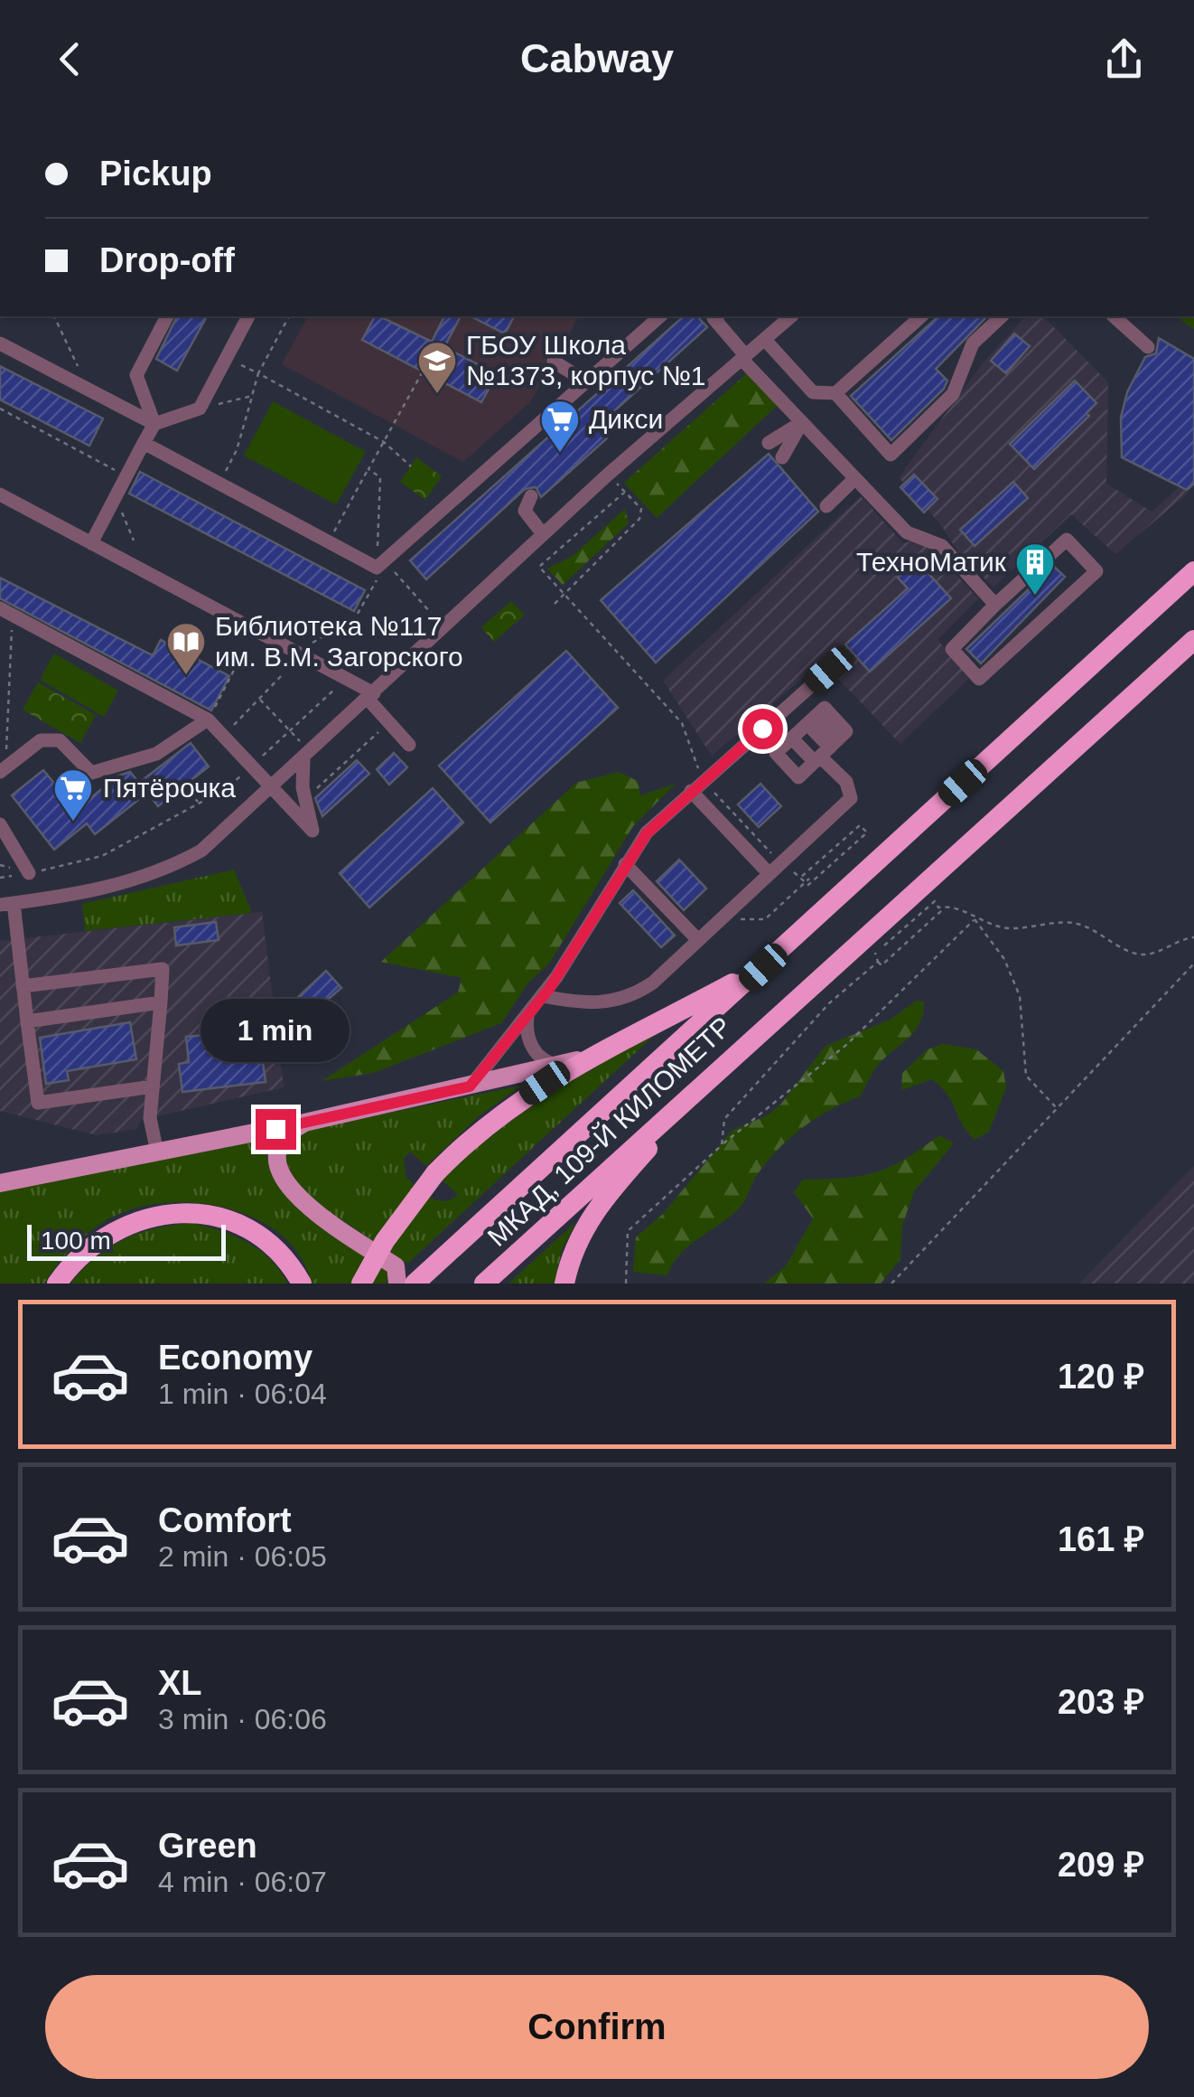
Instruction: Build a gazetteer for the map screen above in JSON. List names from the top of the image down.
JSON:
{
  "streets": {
    "highway": ["МКАД, 109-Й КИЛОМЕТР"]
  },
  "places": {
    "school or university": ["ГБОУ Школа №1373, корпус №1"],
    "supermarket": ["Дикси", "Пятёрочка"],
    "building": ["ТехноМатик"],
    "library": ["Библиотека №117 им. В.М. Загорского"]
  },
  "scale_bar": "100 m",
  "page": {
    "header": "Cabway",
    "banner": ["Pickup", "Drop-off"],
    "bubble": "1 min",
    "scale": "100 m",
    "list": [
      {
        "name": "Economy",
        "note": "1 min · 06:04",
        "value": "120 ₽"
      },
      {
        "name": "Comfort",
        "note": "2 min · 06:05",
        "value": "161 ₽"
      },
      {
        "name": "XL",
        "note": "3 min · 06:06",
        "value": "203 ₽"
      },
      {
        "name": "Green",
        "note": "4 min · 06:07",
        "value": "209 ₽"
      }
    ],
    "buttons": "Confirm"
  }
}
